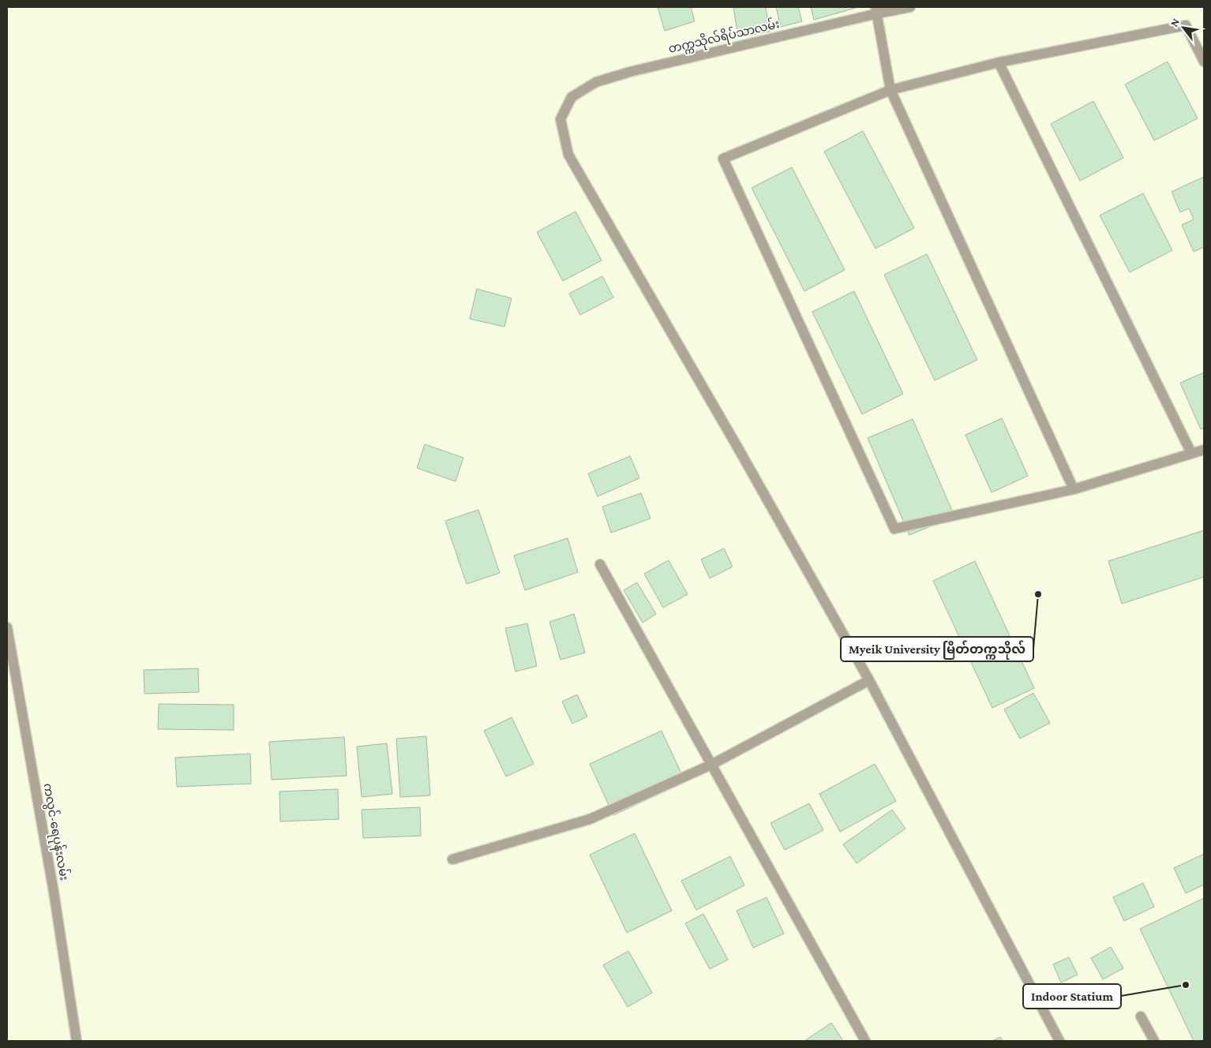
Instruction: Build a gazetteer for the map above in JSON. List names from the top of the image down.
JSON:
{
  "streets": {
    "street": ["တက္ကသိုလ်ရိပ်သာလမ်း", "ကလွင်-ရေပုန်းလမ်း"]
  },
  "places": ["Myeik University မြိတ်တက္ကသိုလ်", "Indoor Statium"],
  "north": "top left"
}
